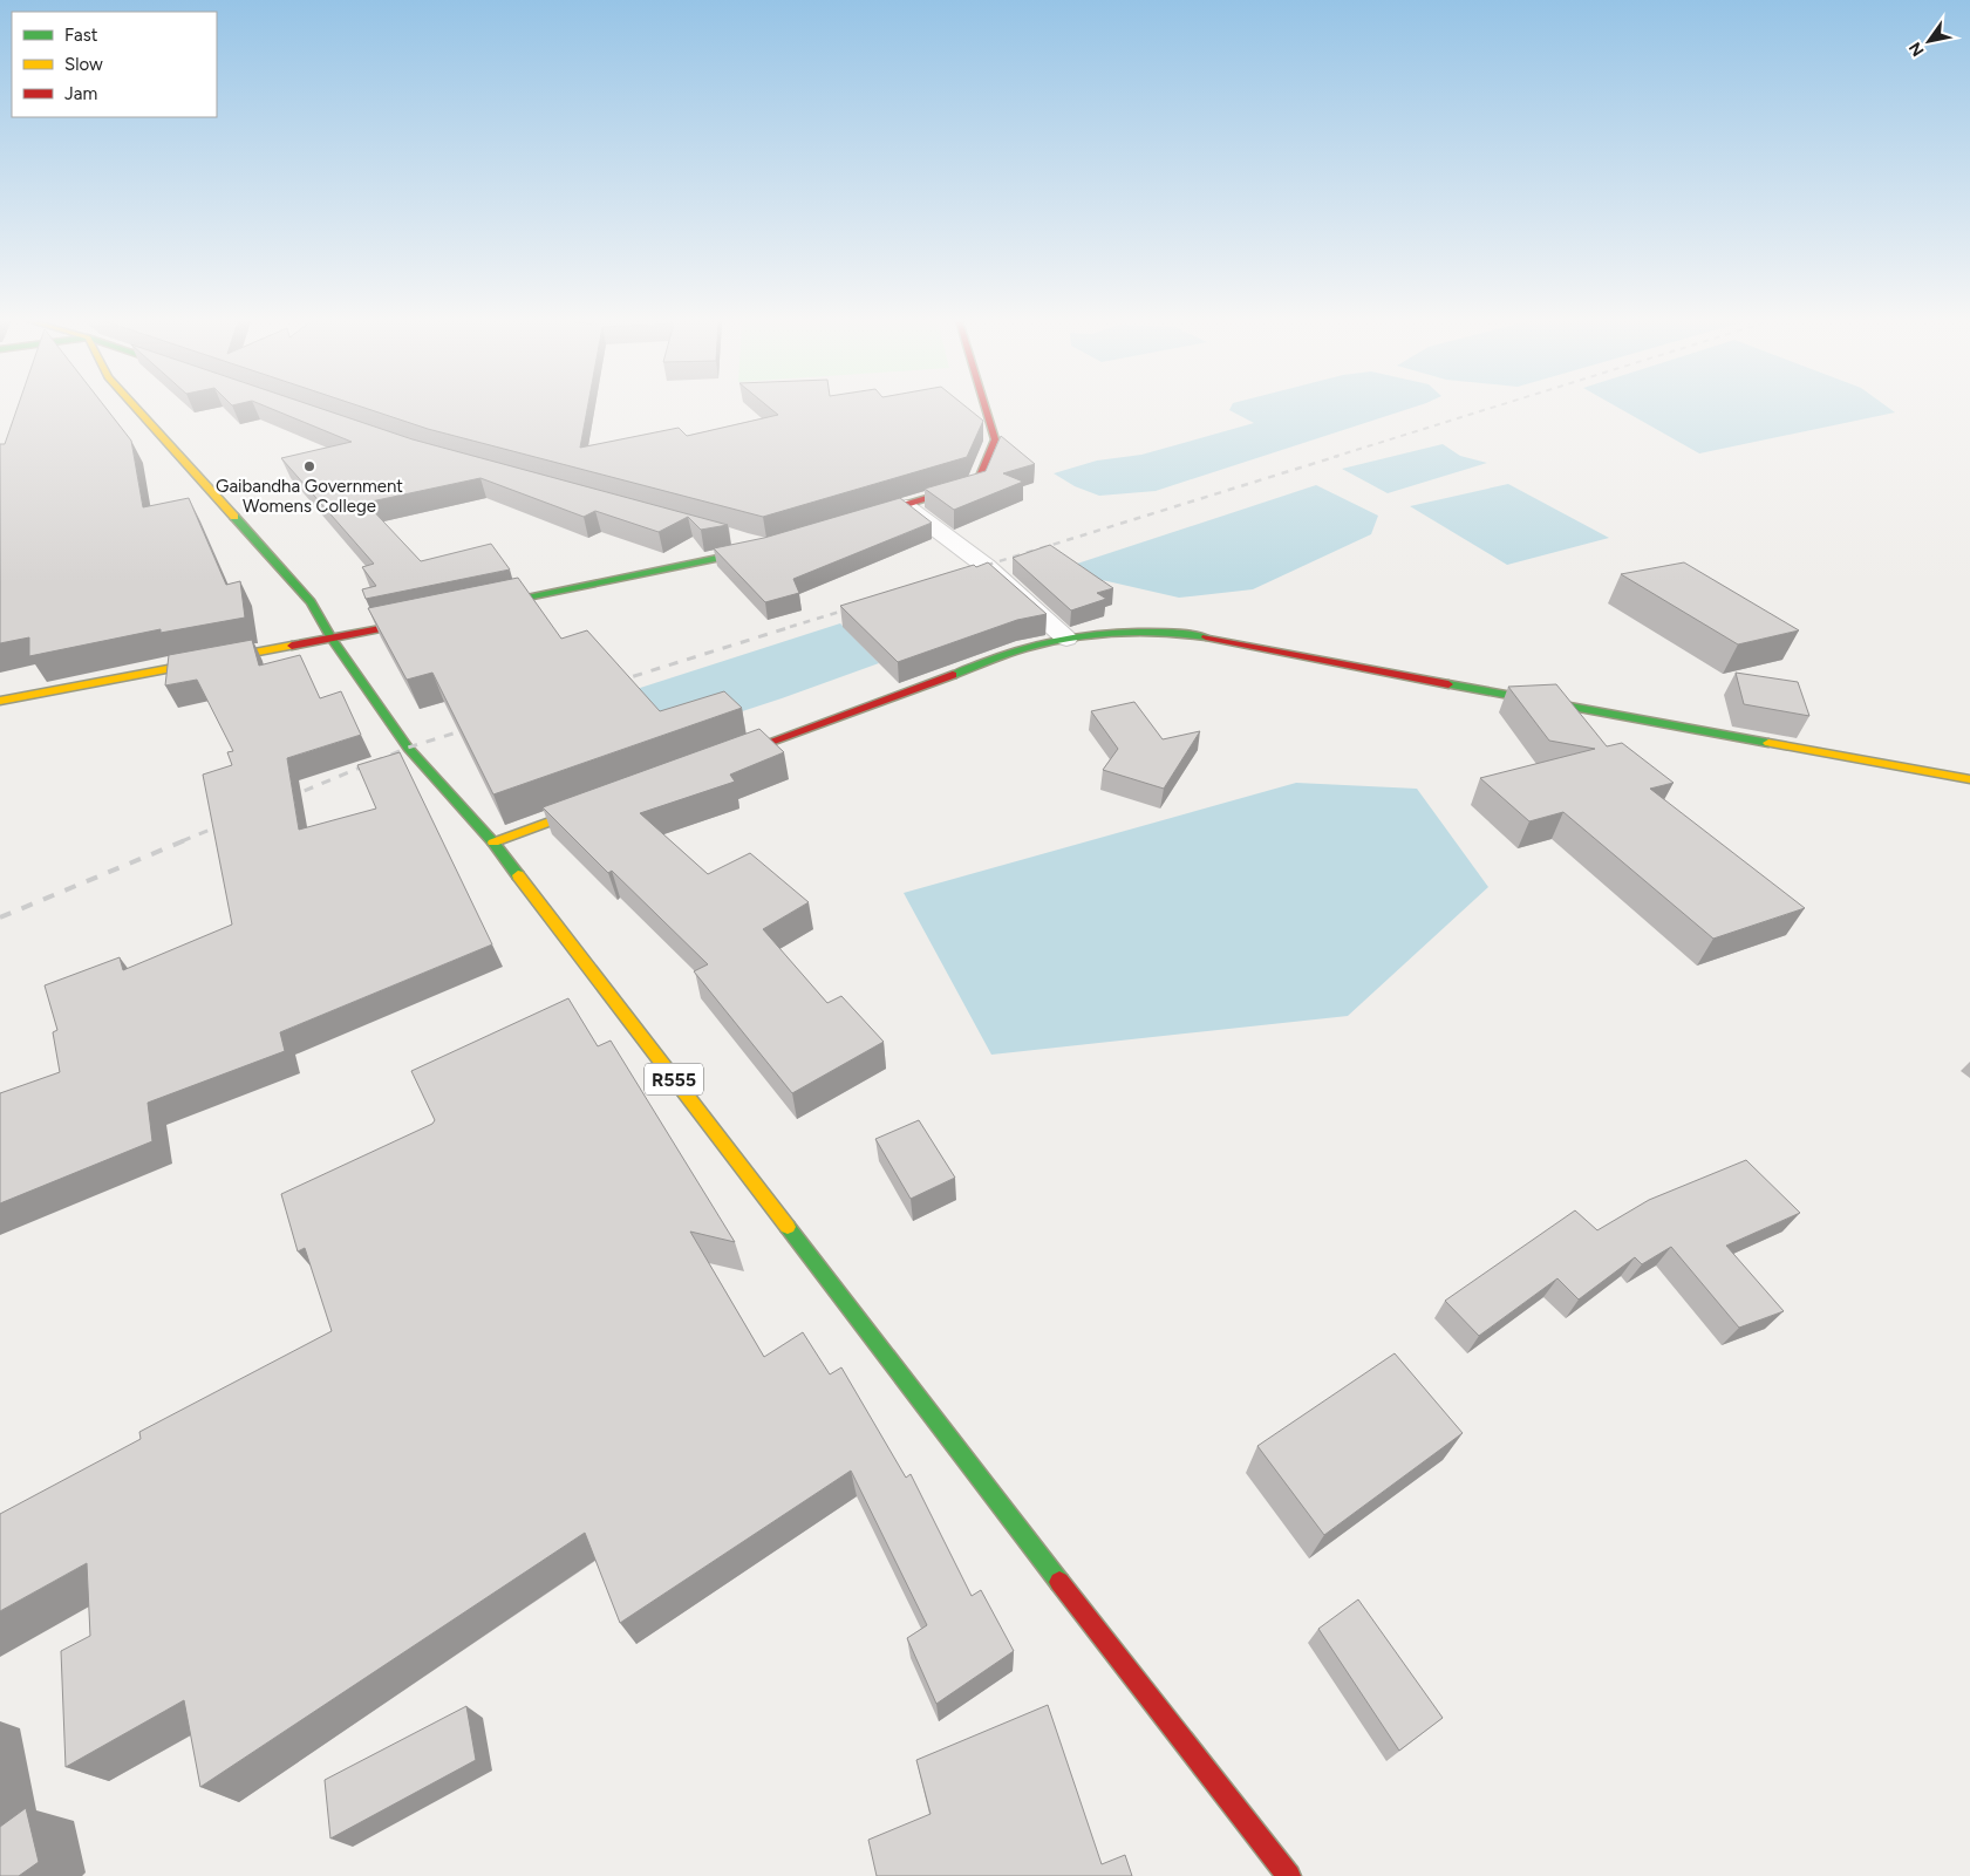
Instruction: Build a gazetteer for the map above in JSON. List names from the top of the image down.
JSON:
{
  "streets": {
    "main road": ["R555"]
  },
  "places": ["Gaibandha Government Womens College"],
  "legend": ["Fast", "Slow", "Jam"],
  "north": "bottom left"
}
